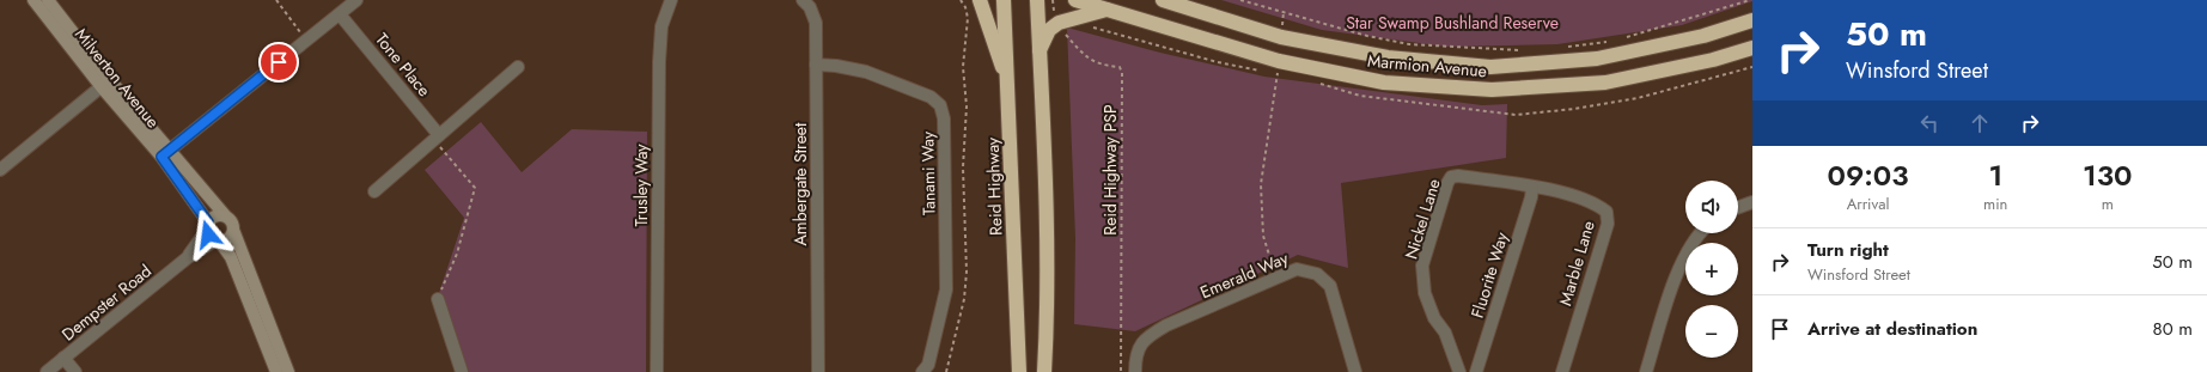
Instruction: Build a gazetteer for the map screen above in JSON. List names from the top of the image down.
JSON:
{
  "streets": {
    "highway": ["Marmion Avenue", "Reid Highway"],
    "street": [
      "Tone Place",
      "Milverton Avenue",
      "Tanami Way",
      "Ambergate Street",
      "Trusley Way",
      "Nickel Lane",
      "Marble Lane",
      "Emerald Way",
      "Fluorite Way",
      "Dempster Road"
    ],
    "path": ["Reid Highway PSP"]
  },
  "crossings": [
    ["Milverton Avenue", "Dempster Road"],
    ["Tanami Way", "Ambergate Street"],
    ["Nickel Lane", "Marble Lane"],
    ["Nickel Lane", "Fluorite Way"],
    ["Marble Lane", "Fluorite Way"]
  ],
  "parks": ["Star Swamp Bushland Reserve"],
  "page": {
    "turn": ["50 m", "Winsford Street"],
    "eta": [
      "09:03",
      "Arrival",
      "1",
      "min",
      "130",
      "m"
    ],
    "map_buttons": ["+", "−"],
    "list": [
      {
        "name": "Turn right",
        "note": "Winsford Street",
        "value": "50 m"
      },
      {
        "name": "Arrive at destination",
        "value": "80 m"
      }
    ]
  }
}
